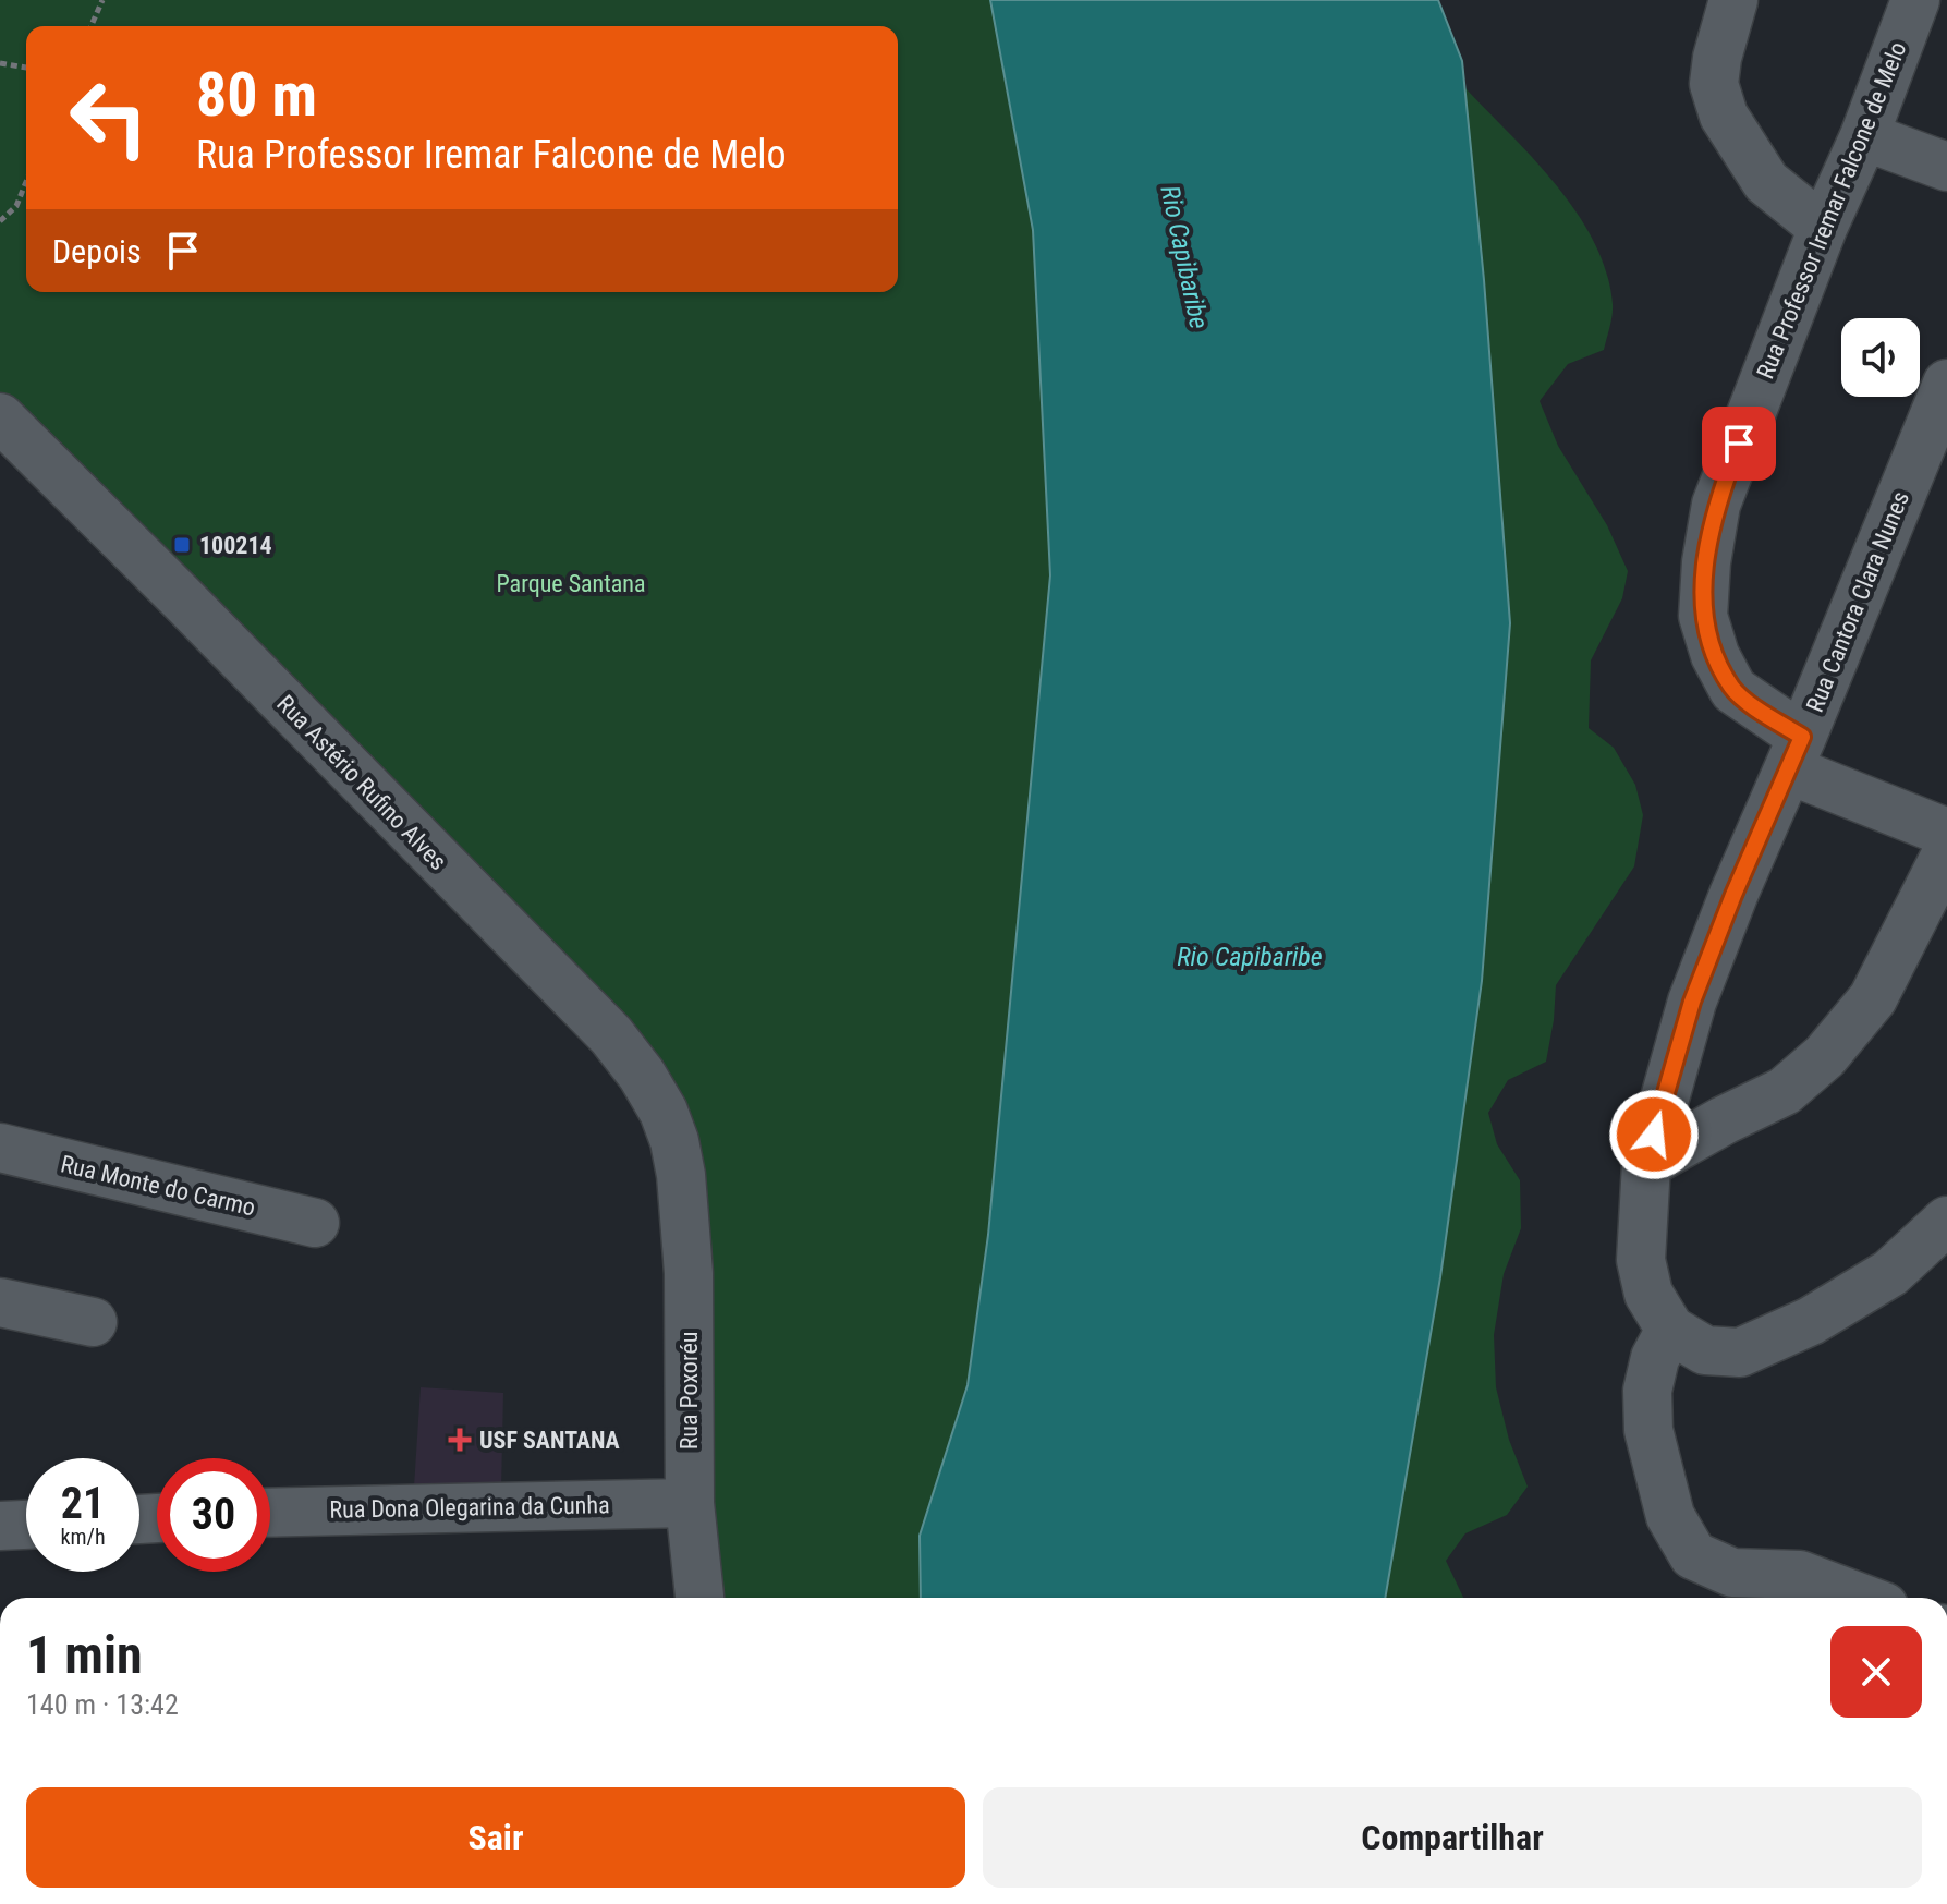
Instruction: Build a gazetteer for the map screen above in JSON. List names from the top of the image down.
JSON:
{
  "streets": {
    "street": [
      "Rua Professor Iremar Falcone de Melo",
      "Rua Cantora Clara Nunes",
      "Rua Astério Rufino Alves",
      "Rua Monte do Carmo",
      "Rua Poxoréu",
      "Rua Dona Olegarina da Cunha"
    ]
  },
  "crossings": [
    ["Rua Professor Iremar Falcone de Melo", "Rua Cantora Clara Nunes"],
    ["Rua Astério Rufino Alves", "Rua Poxoréu"],
    ["Rua Poxoréu", "Rua Dona Olegarina da Cunha"]
  ],
  "water": ["Rio Capibaribe"],
  "parks": ["Parque Santana"],
  "places": {
    "transit": ["100214"],
    "health": ["USF SANTANA"]
  },
  "page": {
    "turn": ["80 m", "Rua Professor Iremar Falcone de Melo"],
    "then": "Depois",
    "speed": "21 km/h",
    "limit": "30",
    "heading": ["1 min", "140 m · 13:42"],
    "buttons": ["Sair", "Compartilhar"]
  }
}
